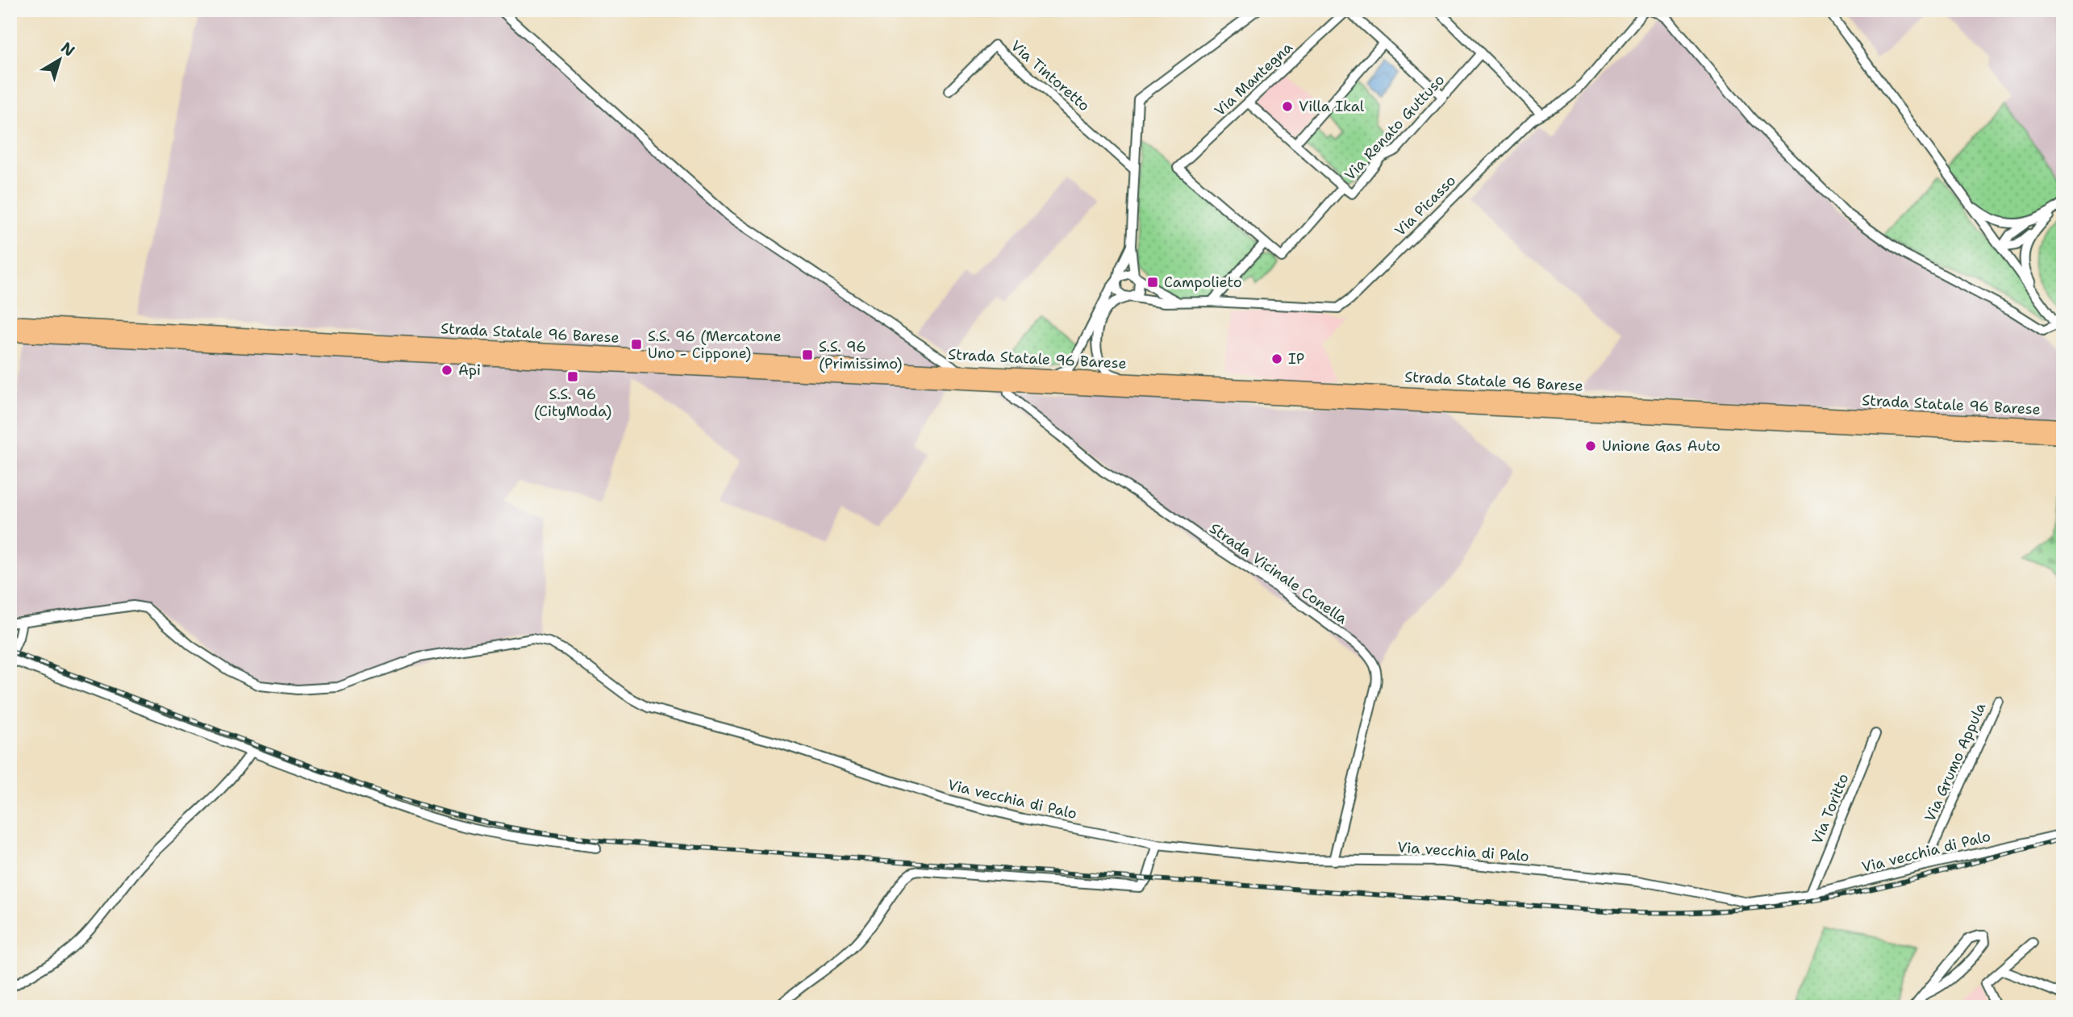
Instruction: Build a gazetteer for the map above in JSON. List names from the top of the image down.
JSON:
{
  "streets": {
    "main road": ["Strada Statale 96 Barese"],
    "street": [
      "Via Tintoretto",
      "Via Mantegna",
      "Via Renato Guttuso",
      "Via Picasso",
      "Strada Vicinale Conella",
      "Via Grumo Appula",
      "Via vecchia di Palo",
      "Via Toritto"
    ]
  },
  "crossings": [
    ["Via Mantegna", "Via Renato Guttuso"],
    ["Strada Statale 96 Barese", "Strada Vicinale Conella"],
    ["Strada Vicinale Conella", "Via vecchia di Palo"],
    ["Via Grumo Appula", "Via vecchia di Palo"],
    ["Via vecchia di Palo", "Via Toritto"]
  ],
  "places": {
    "other": [
      "Villa Ikal",
      "IP",
      "Api",
      "Unione Gas Auto"
    ],
    "transit": [
      "Campolieto",
      "S.S. 96 (Mercatone Uno - Cippone)",
      "S.S. 96 (Primissimo)",
      "S.S. 96 (CityModa)"
    ]
  },
  "north": "top right"
}
